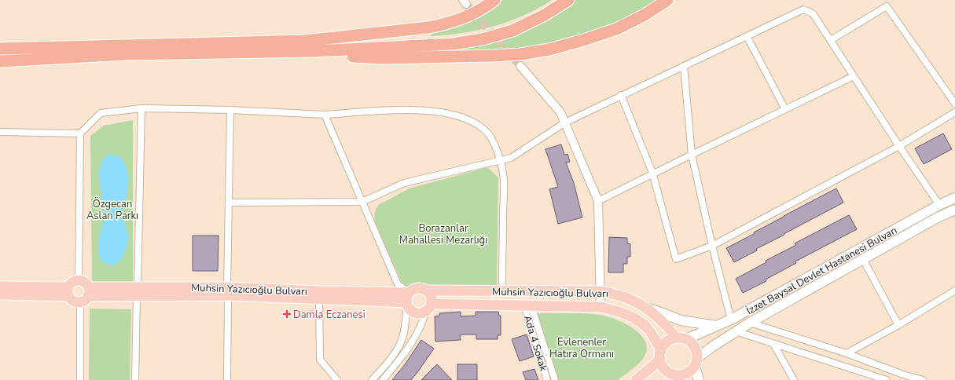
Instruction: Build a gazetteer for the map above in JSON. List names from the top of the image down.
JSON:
{
  "streets": {
    "main road": ["İzzet Baysal Devlet Hastanesi Bulvarı", "Muhsin Yazıcıoğlu Bulvarı"],
    "street": ["Ada 4 Sokak"]
  },
  "crossings": [
    ["İzzet Baysal Devlet Hastanesi Bulvarı", "Muhsin Yazıcıoğlu Bulvarı"],
    ["Muhsin Yazıcıoğlu Bulvarı", "Ada 4 Sokak"]
  ],
  "parks": ["Özgecan Aslan Parkı", "Borazanlar Mahallesi Mezarlığı", "Evlenenler Hatıra Ormanı"],
  "places": {
    "health": ["Damla Eczanesi"]
  }
}
